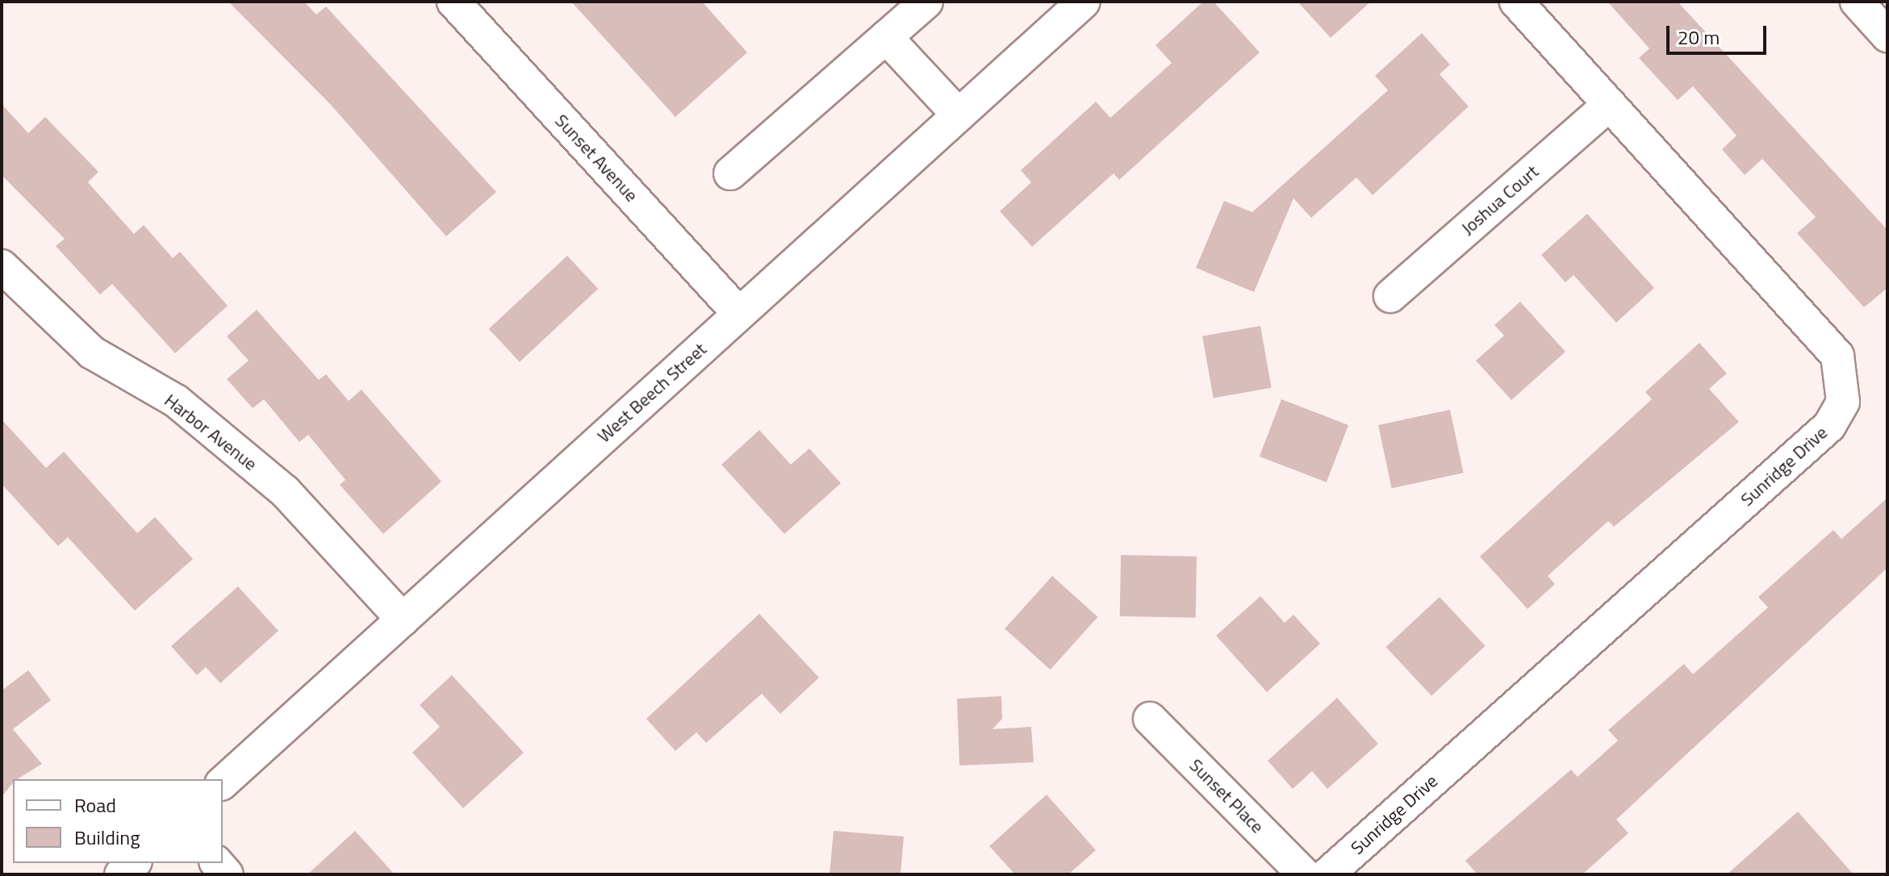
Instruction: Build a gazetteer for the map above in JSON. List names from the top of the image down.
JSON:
{
  "streets": {
    "street": [
      "Sunset Avenue",
      "Joshua Court",
      "West Beech Street",
      "Harbor Avenue",
      "Sunridge Drive",
      "Sunset Place"
    ]
  },
  "crossings": [
    ["Sunset Avenue", "West Beech Street"],
    ["Joshua Court", "Sunridge Drive"],
    ["West Beech Street", "Harbor Avenue"]
  ],
  "legend": ["Road", "Building"],
  "scale_bar": "20 m"
}
